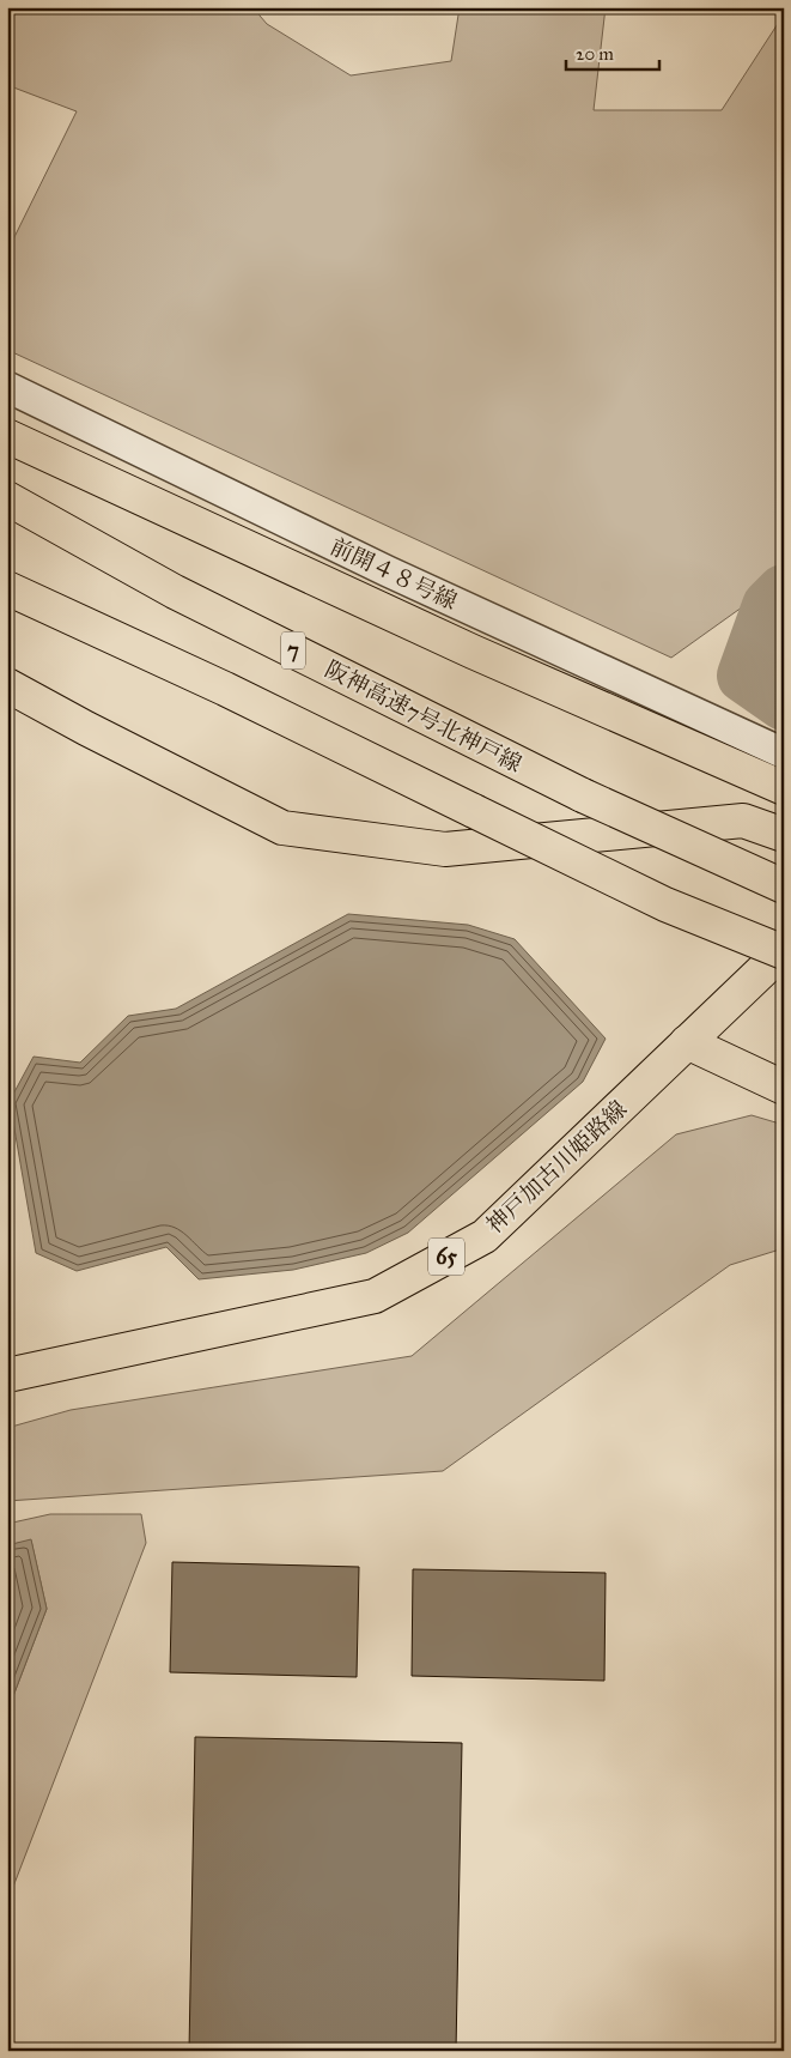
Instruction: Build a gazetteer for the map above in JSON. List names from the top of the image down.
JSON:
{
  "streets": {
    "main road": [
      "7",
      "阪神高速7号北神戸線",
      "神戸加古川姫路線",
      "65"
    ],
    "street": ["前開４８号線"]
  },
  "scale_bar": "20 m"
}
